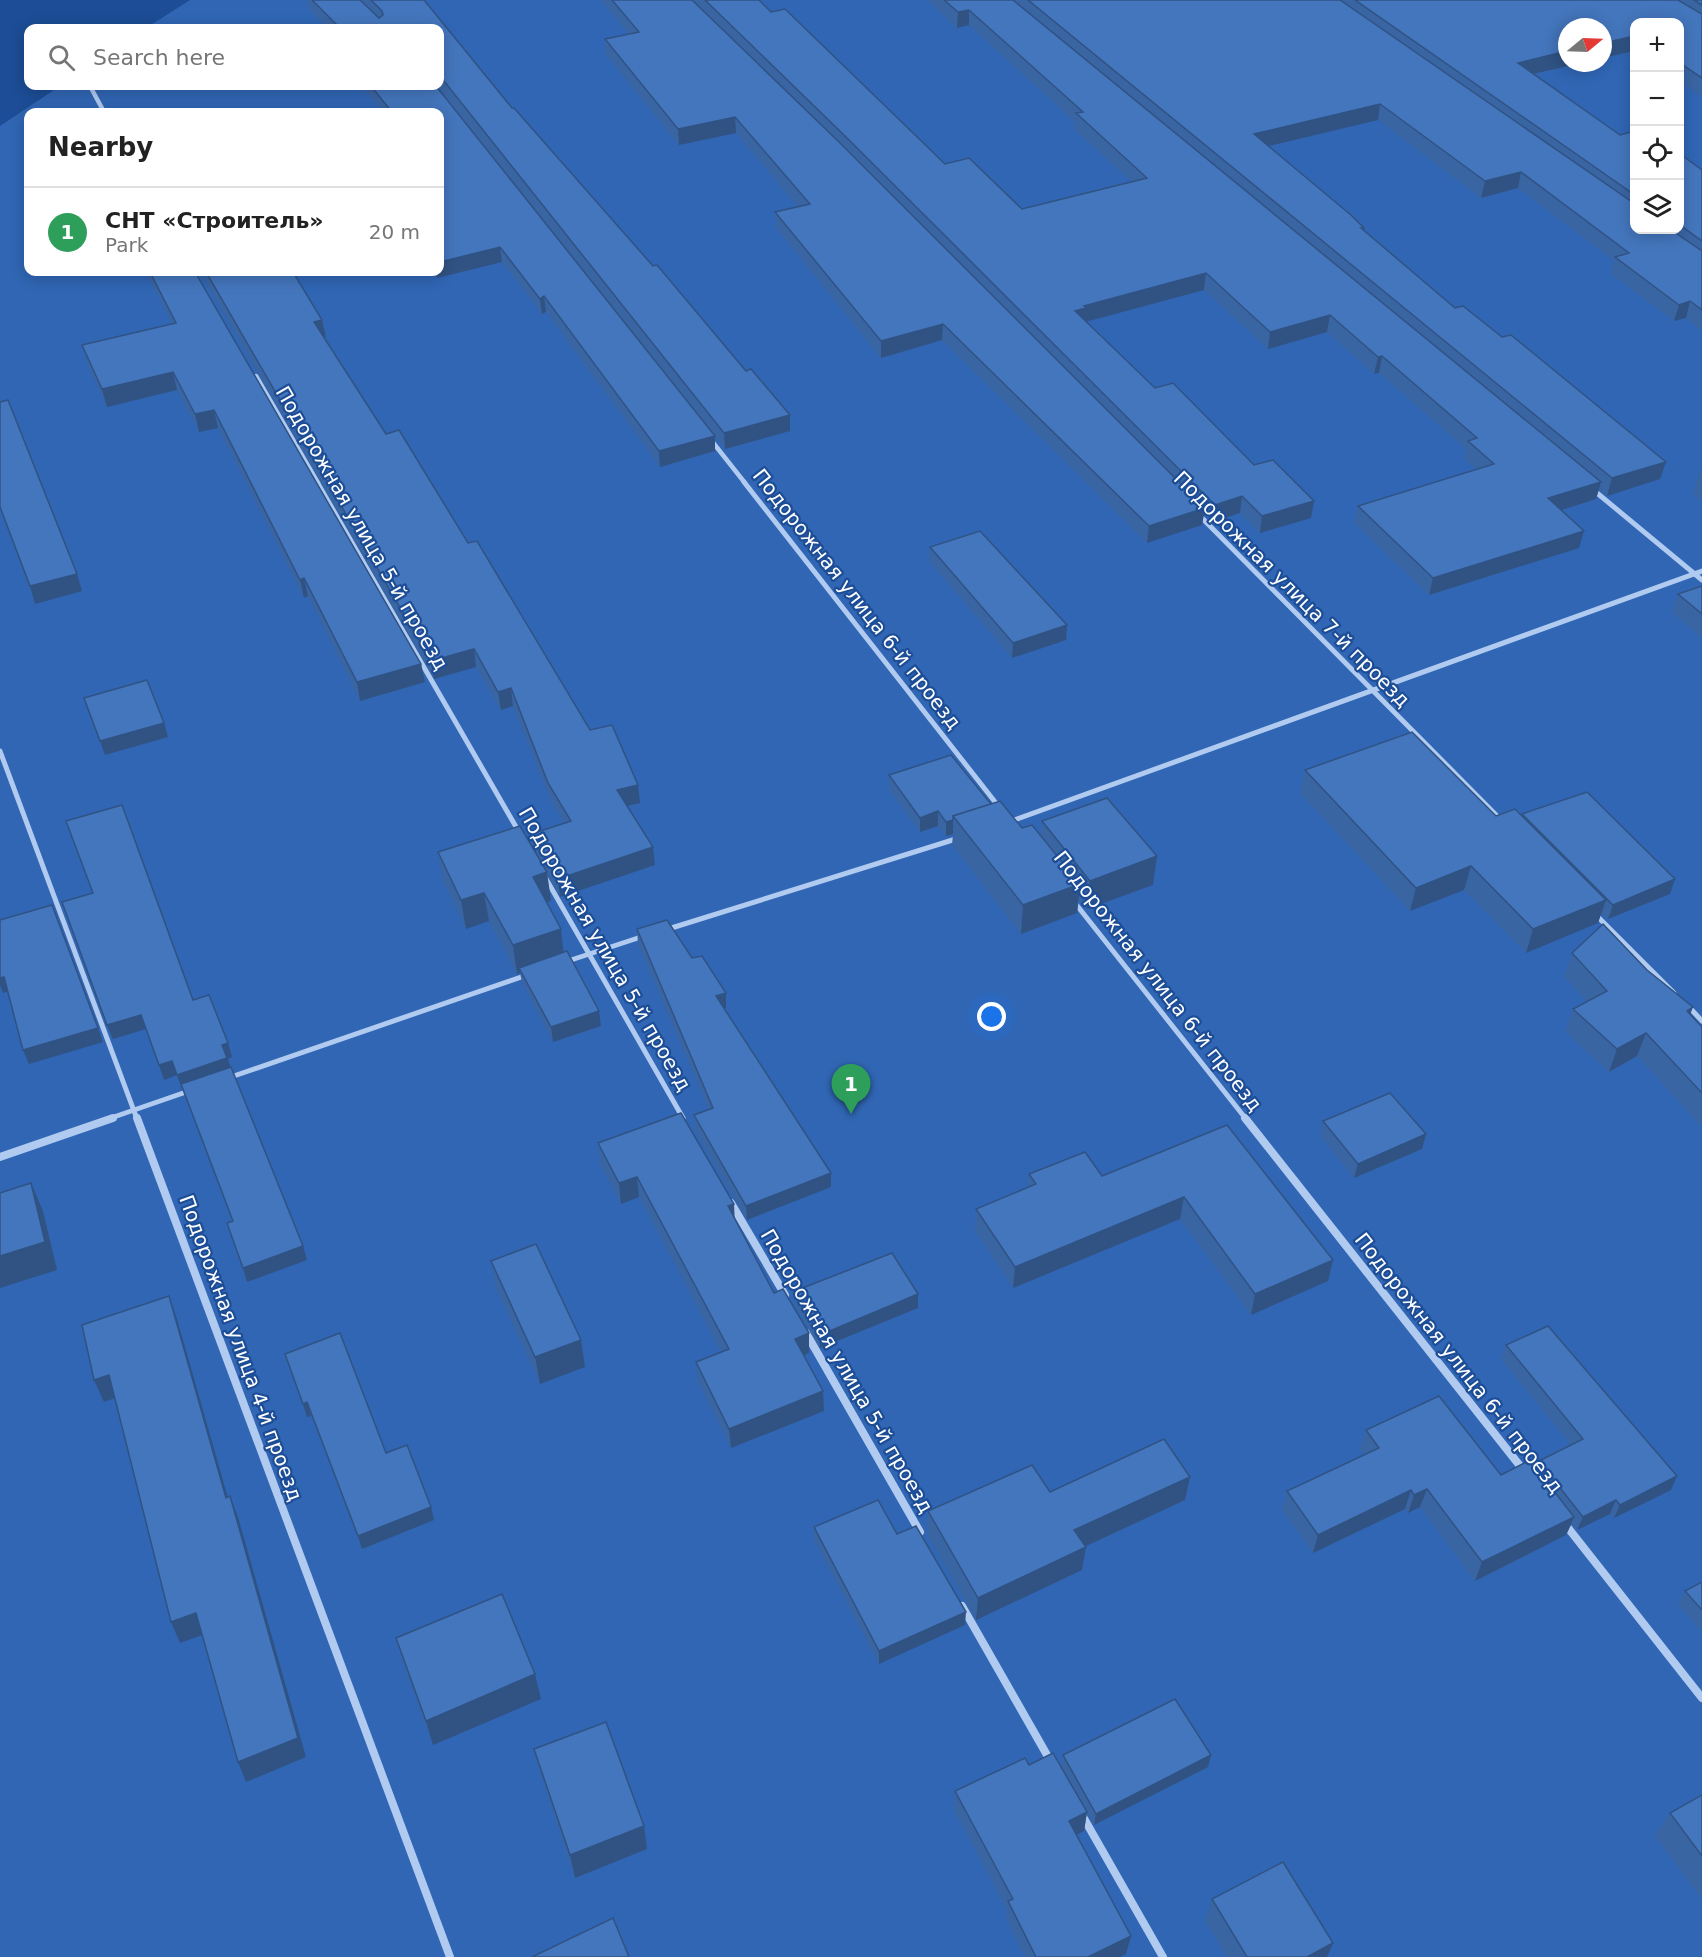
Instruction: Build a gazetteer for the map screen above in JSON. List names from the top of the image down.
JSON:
{
  "streets": {
    "street": [
      "Подорожная улица 5-й проезд",
      "Подорожная улица 7-й проезд",
      "Подорожная улица 6-й проезд",
      "Подорожная улица 4-й проезд"
    ]
  },
  "north": "right",
  "page": {
    "map_buttons": ["+", "−"],
    "search": "Search here",
    "heading": "Nearby",
    "list": [
      {
        "mark": "1",
        "name": "СНТ «Строитель»",
        "note": "Park",
        "value": "20 m"
      }
    ],
    "pins": "1"
  }
}
